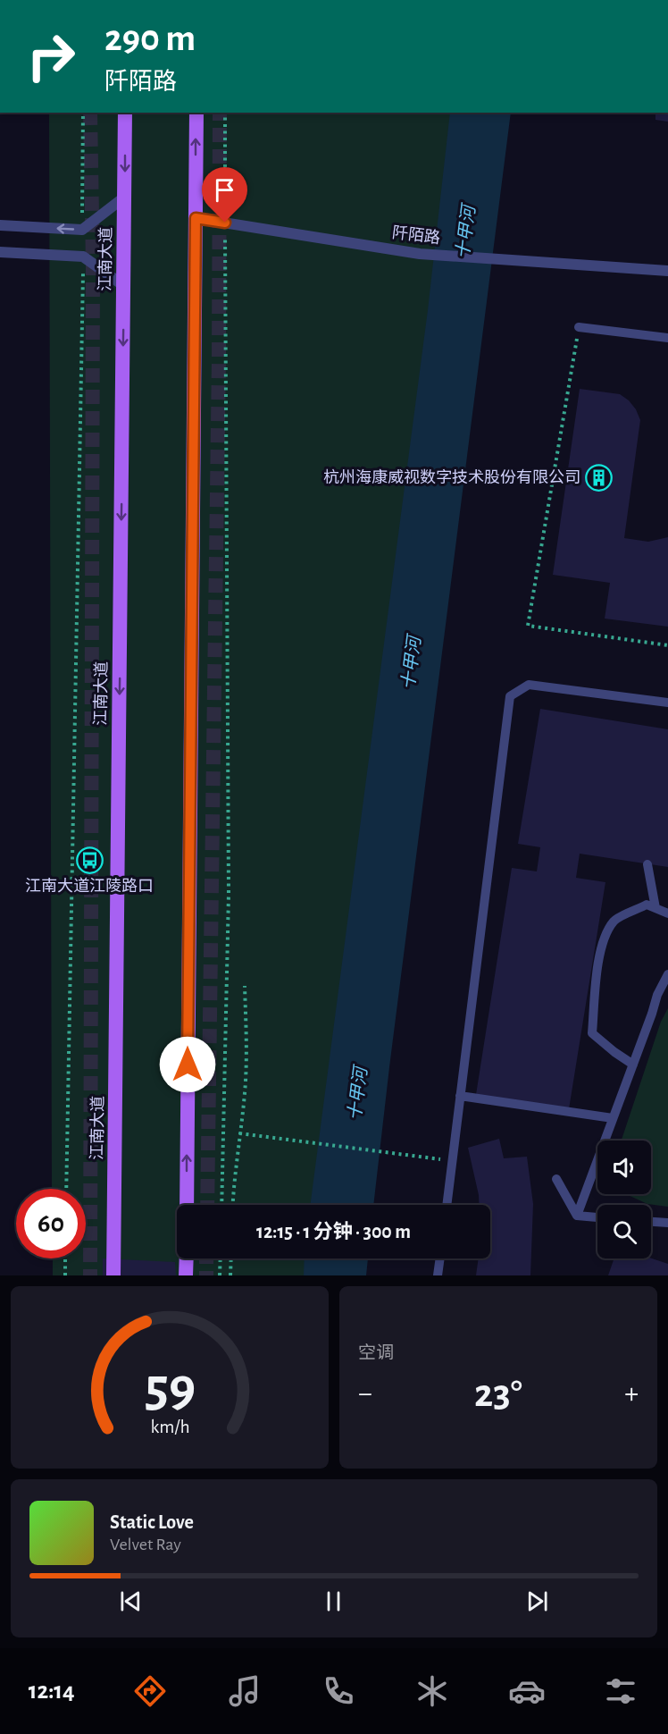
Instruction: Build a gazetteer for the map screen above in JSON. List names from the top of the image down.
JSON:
{
  "streets": {
    "main road": ["江南大道"],
    "street": ["阡陌路"]
  },
  "water": ["十甲河"],
  "places": {
    "building": ["杭州海康威视数字技术股份有限公司"],
    "bus stop": ["江南大道江陵路口"]
  },
  "page": {
    "turn": ["290 m", "阡陌路"],
    "limit": "60",
    "trip": "12:15 · 1 分钟 · 300 m",
    "tile": "空调",
    "heat": ["−", "23°", "+"],
    "song": ["Static Love", "Velvet Ray"],
    "tabs": "12:14",
    "gauge": ["59", "km/h"]
  }
}
